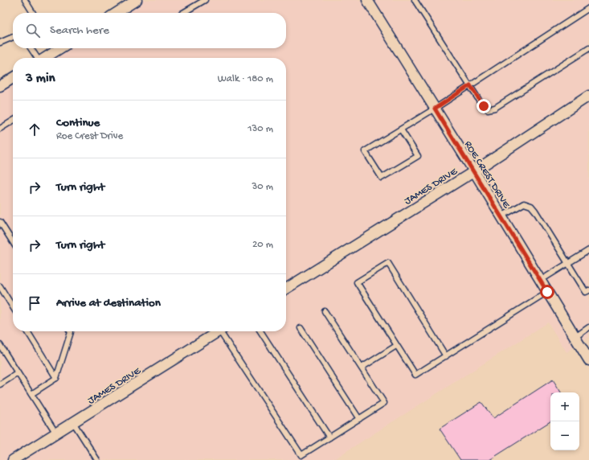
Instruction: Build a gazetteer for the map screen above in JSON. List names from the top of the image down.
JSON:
{
  "streets": {
    "street": ["ROE CREST DRIVE", "JAMES DRIVE"]
  },
  "crossings": [
    ["ROE CREST DRIVE", "JAMES DRIVE"]
  ],
  "page": {
    "search": "Search here",
    "heading": ["3 min", "Walk · 180 m"],
    "list": [
      ["Continue", "Roe Crest Drive", "130 m"],
      ["Turn right", "30 m"],
      ["Turn right", "20 m"],
      "Arrive at destination"
    ],
    "map_buttons": ["+", "−"]
  }
}
